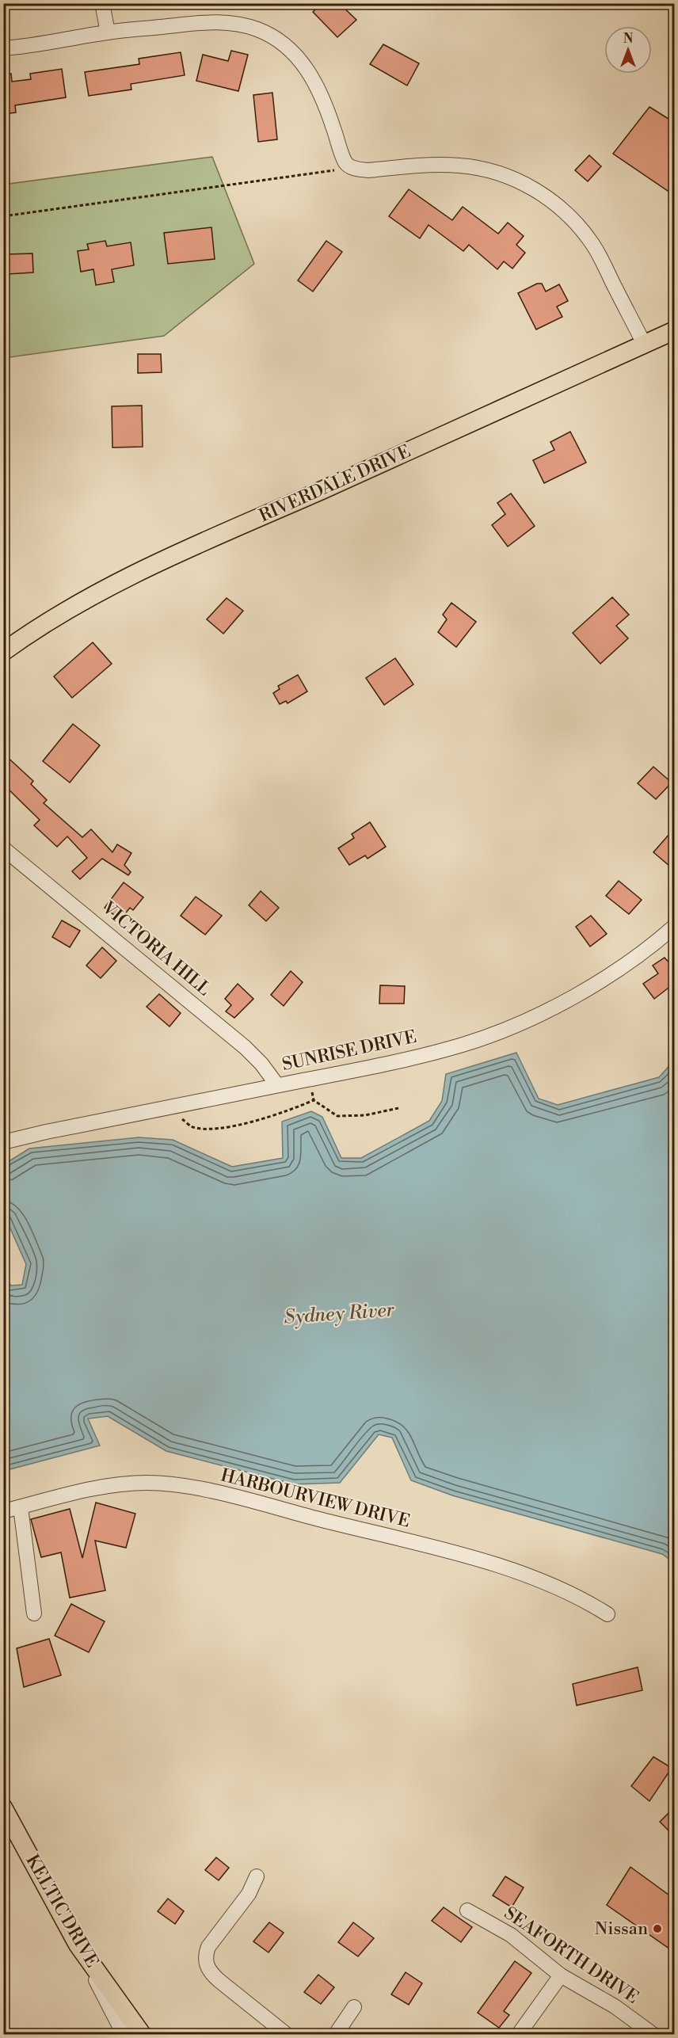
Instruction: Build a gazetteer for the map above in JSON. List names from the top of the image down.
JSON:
{
  "streets": {
    "main road": ["RIVERDALE DRIVE", "KELTIC DRIVE"],
    "street": [
      "VICTORIA HILL",
      "SUNRISE DRIVE",
      "HARBOURVIEW DRIVE",
      "SEAFORTH DRIVE"
    ]
  },
  "crossings": [
    ["VICTORIA HILL", "SUNRISE DRIVE"]
  ],
  "water": ["Sydney River"],
  "places": ["Nissan"],
  "north": "top"
}
